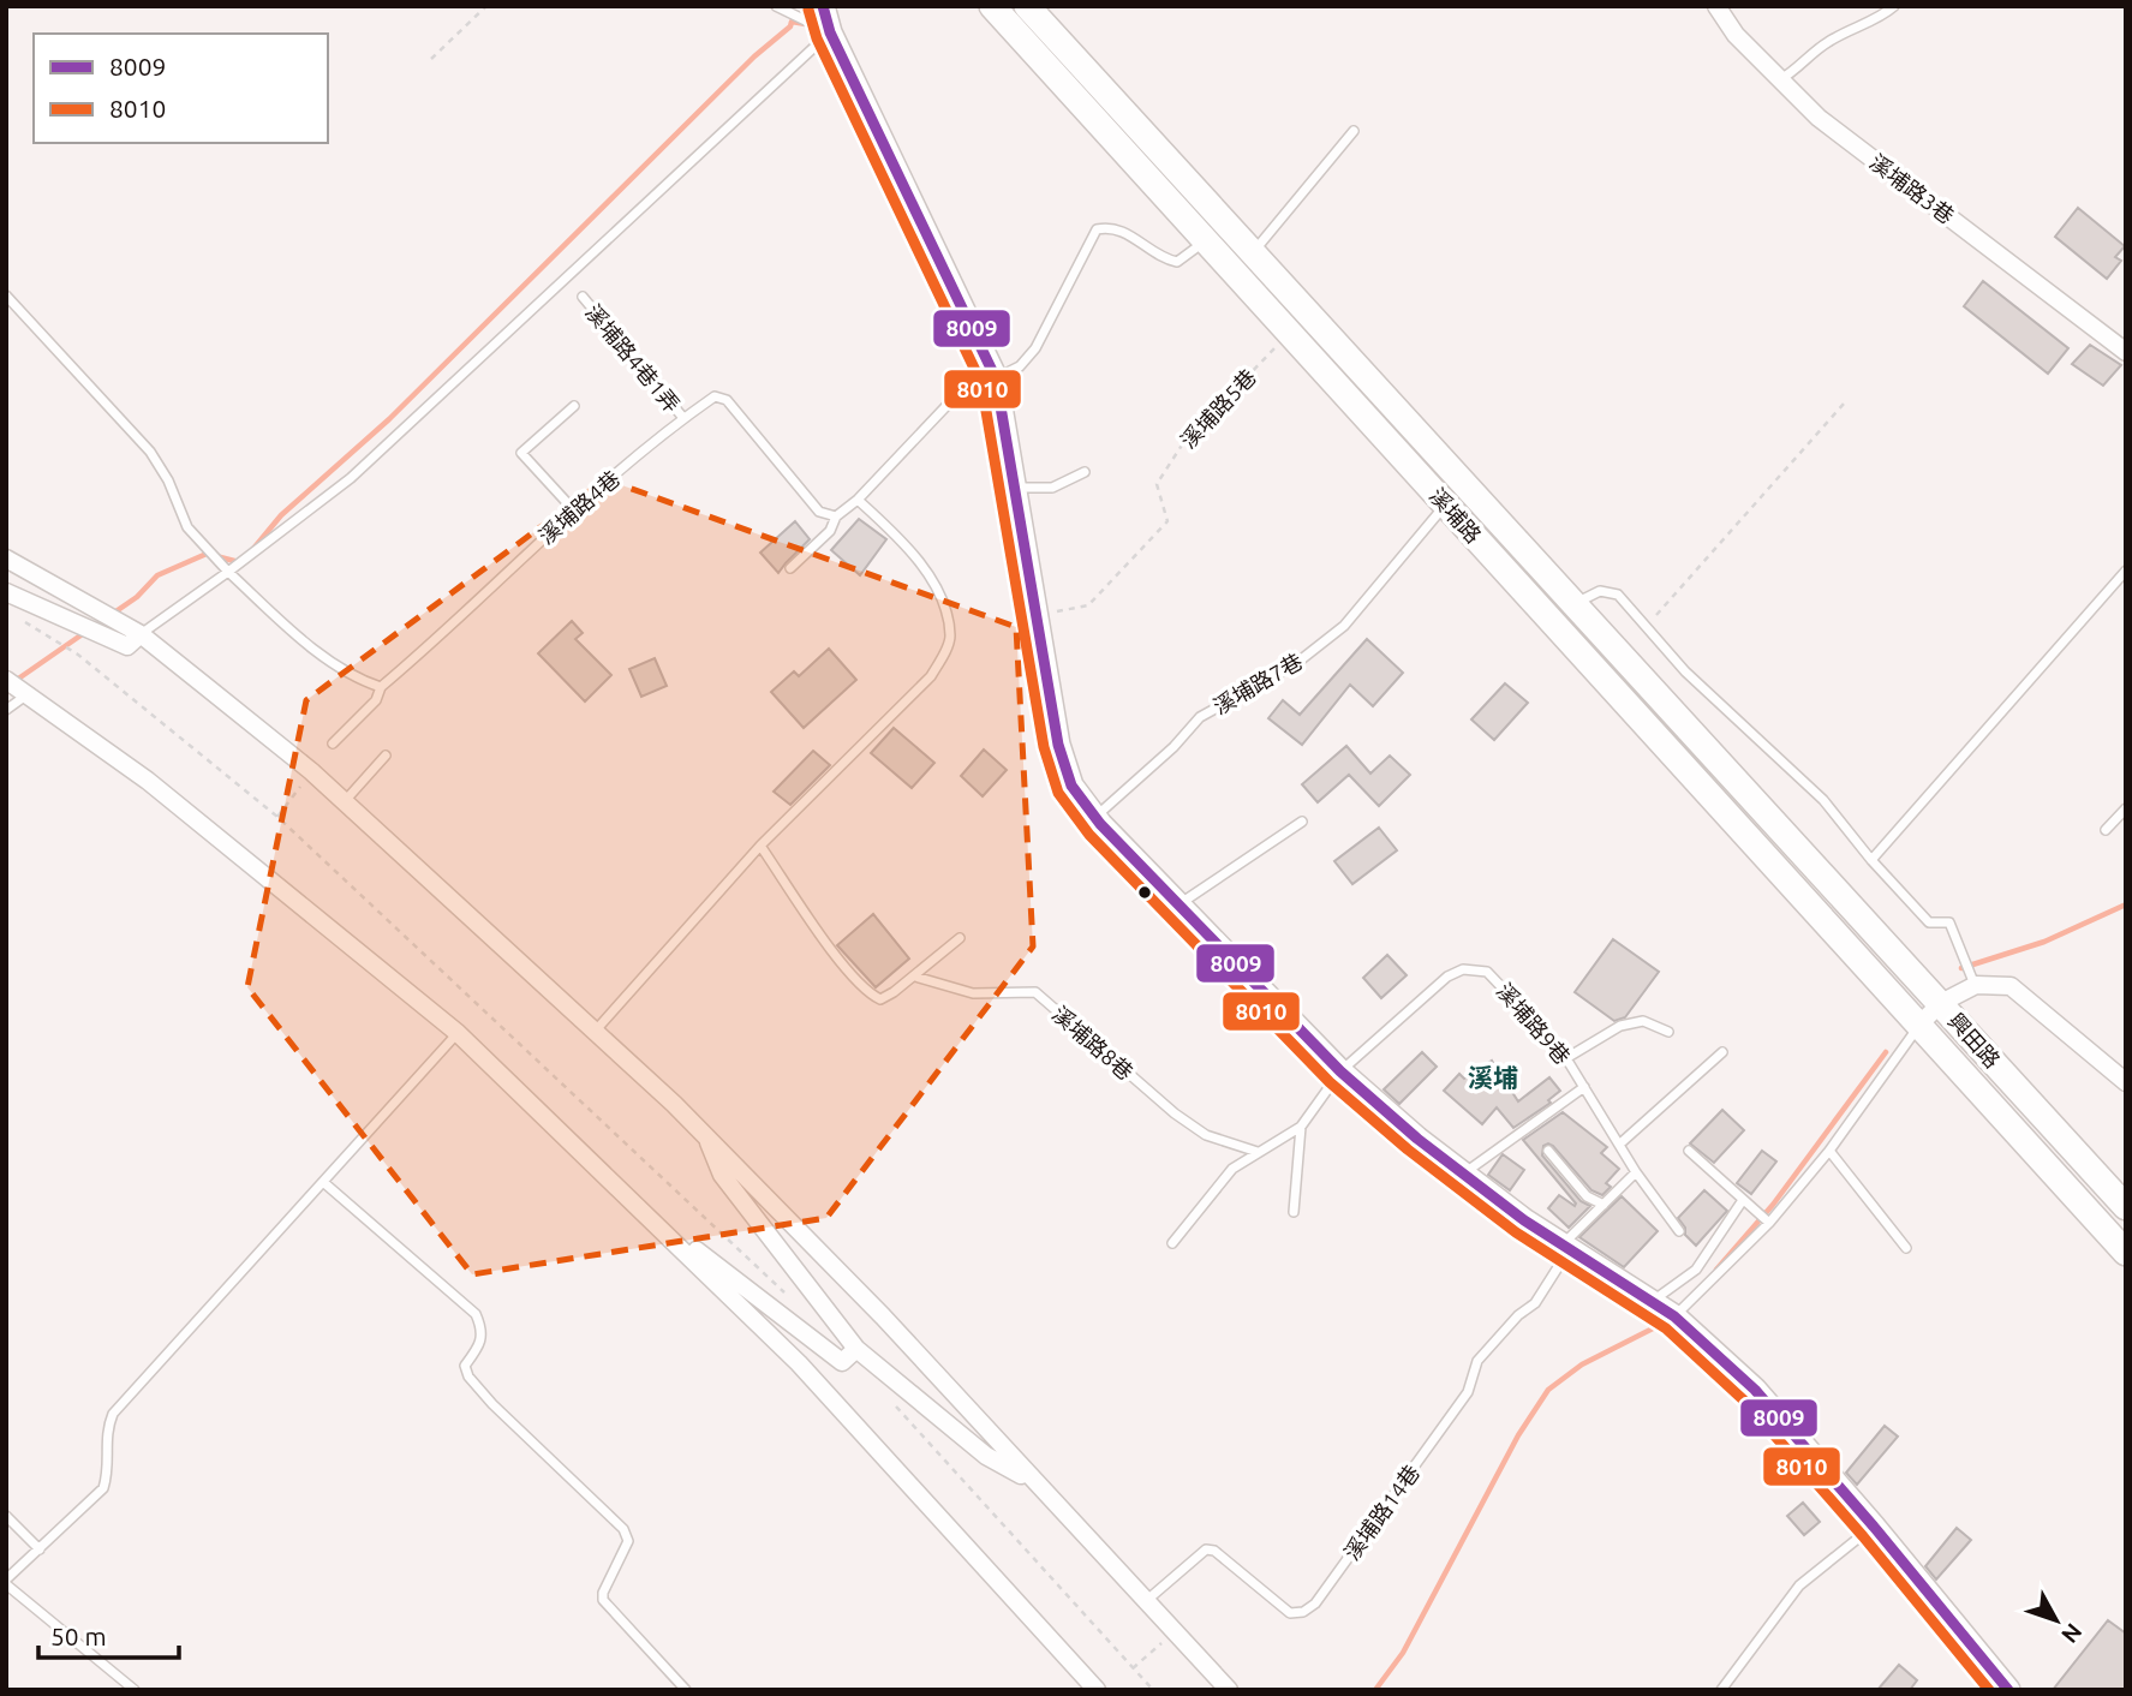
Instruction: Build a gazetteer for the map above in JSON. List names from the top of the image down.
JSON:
{
  "streets": {
    "main road": ["溪埔路", "興田路"],
    "street": ["溪埔路3巷"],
    "lane": [
      "溪埔路4巷1弄",
      "溪埔路4巷",
      "溪埔路7巷",
      "溪埔路9巷",
      "溪埔路8巷",
      "溪埔路14巷"
    ],
    "path": ["溪埔路5巷"]
  },
  "crossings": [
    ["溪埔路4巷1弄", "溪埔路4巷"],
    ["溪埔路5巷", "溪埔路"],
    ["溪埔路", "溪埔路7巷"],
    ["溪埔路", "興田路"]
  ],
  "districts": ["溪埔"],
  "lines": ["transit line 8009", "transit line 8010"],
  "legend": ["8009", "8010"],
  "scale_bar": "50 m",
  "north": "bottom right"
}
